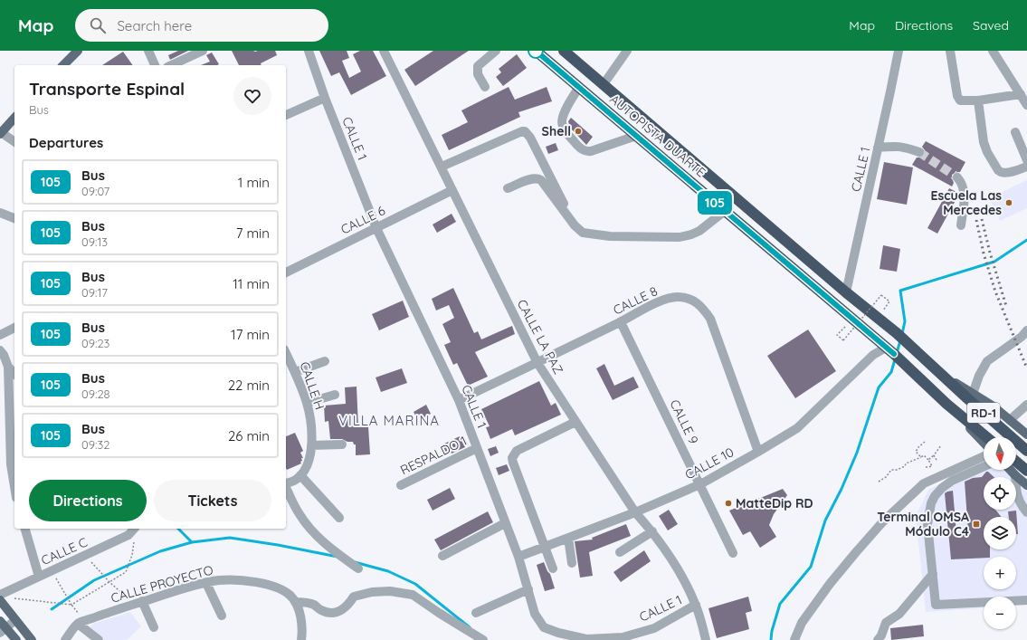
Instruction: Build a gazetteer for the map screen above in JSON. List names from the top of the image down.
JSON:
{
  "streets": {
    "highway": ["AUTOPISTA DUARTE", "RD-1"],
    "street": [
      "CALLE 1",
      "CALLE 6",
      "CALLE 8",
      "CALLE LA PAZ",
      "CALLE H",
      "CALLE 9",
      "RESPALDO 1",
      "CALLE 10",
      "CALLE C",
      "CALLE PROYECTO"
    ]
  },
  "crossings": [
    ["AUTOPISTA DUARTE", "CALLE 1"],
    ["AUTOPISTA DUARTE", "RD-1"],
    ["AUTOPISTA DUARTE", "CALLE 10"],
    ["CALLE 1", "CALLE 6"],
    ["CALLE 1", "CALLE 8"],
    ["CALLE 1", "CALLE LA PAZ"],
    ["CALLE 1", "RESPALDO 1"],
    ["CALLE 1", "CALLE 10"],
    ["CALLE 6", "CALLE LA PAZ"],
    ["CALLE 8", "CALLE LA PAZ"],
    ["CALLE 8", "CALLE 9"],
    ["CALLE 8", "CALLE 10"],
    ["CALLE LA PAZ", "CALLE 10"],
    ["RD-1", "CALLE 10"],
    ["CALLE 9", "CALLE 10"]
  ],
  "districts": ["VILLA MARINA"],
  "places": {
    "other": ["Shell", "Escuela Las Mercedes", "MatteDip RD"],
    "transit": ["Terminal OMSA Módulo C4"]
  },
  "lines": ["bus line 105"],
  "north": "bottom",
  "page": {
    "header": "Map",
    "search": "Search here",
    "nav": ["Map", "Directions", "Saved"],
    "on_map": "105",
    "heading": [
      ["Transporte Espinal", "Bus"],
      "Departures"
    ],
    "list": [
      {
        "mark": "105",
        "name": "Bus",
        "note": "09:07",
        "value": "1 min"
      },
      {
        "mark": "105",
        "name": "Bus",
        "note": "09:13",
        "value": "7 min"
      },
      {
        "mark": "105",
        "name": "Bus",
        "note": "09:17",
        "value": "11 min"
      },
      {
        "mark": "105",
        "name": "Bus",
        "note": "09:23",
        "value": "17 min"
      },
      {
        "mark": "105",
        "name": "Bus",
        "note": "09:28",
        "value": "22 min"
      },
      {
        "mark": "105",
        "name": "Bus",
        "note": "09:32",
        "value": "26 min"
      }
    ],
    "map_buttons": ["+", "−"],
    "buttons": ["Directions", "Tickets"]
  }
}
